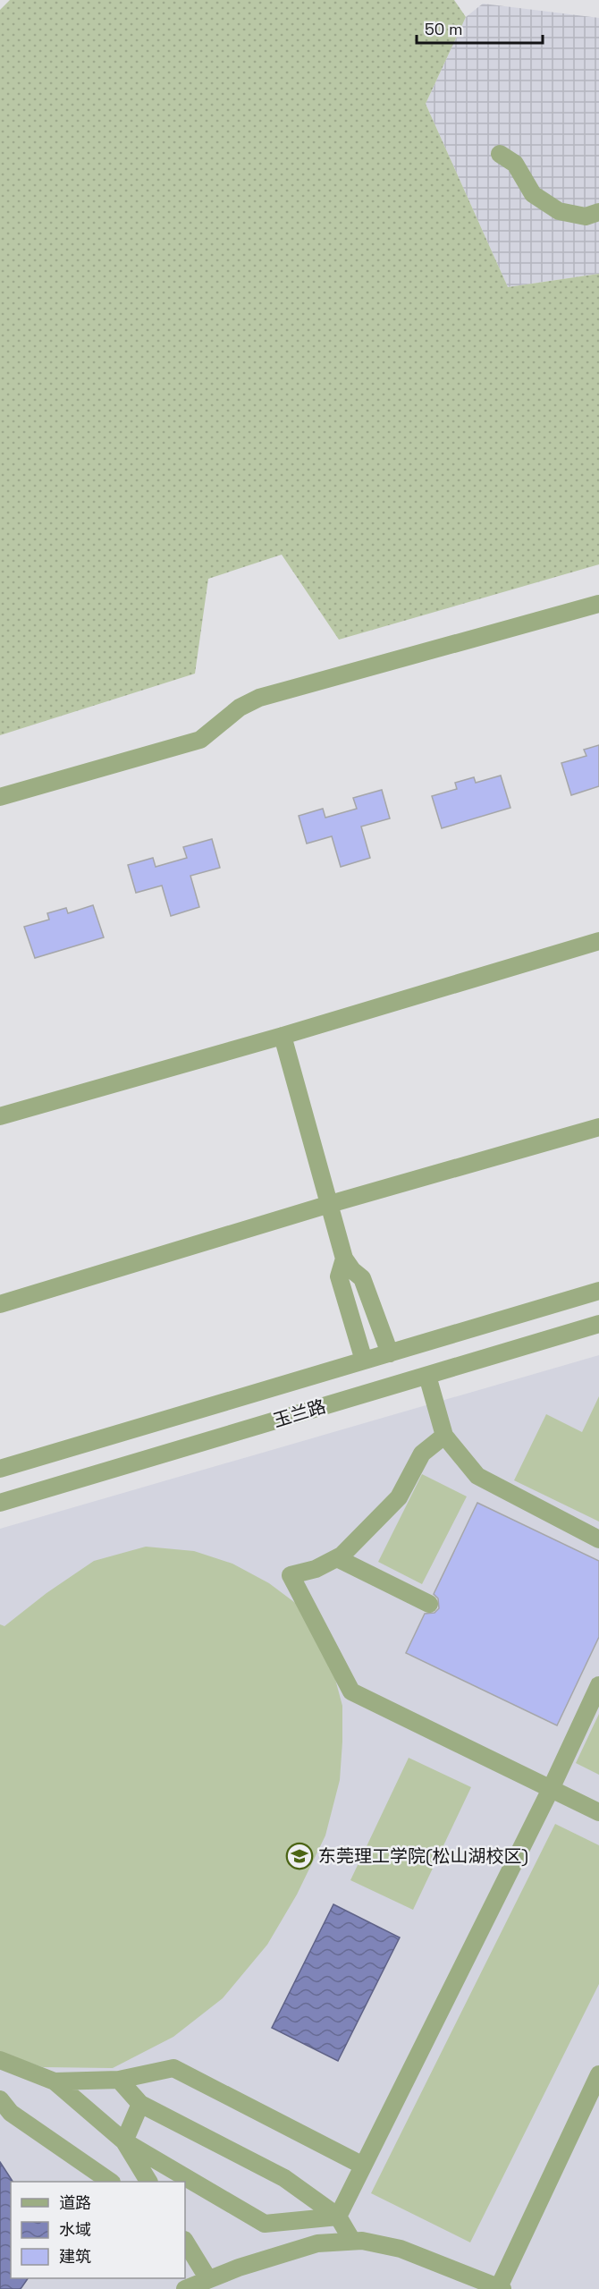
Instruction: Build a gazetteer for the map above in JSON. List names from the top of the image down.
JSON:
{
  "streets": {
    "street": ["玉兰路"]
  },
  "places": {
    "school or university": ["东莞理工学院(松山湖校区)"]
  },
  "legend": ["道路", "水域", "建筑"],
  "scale_bar": "50 m"
}
